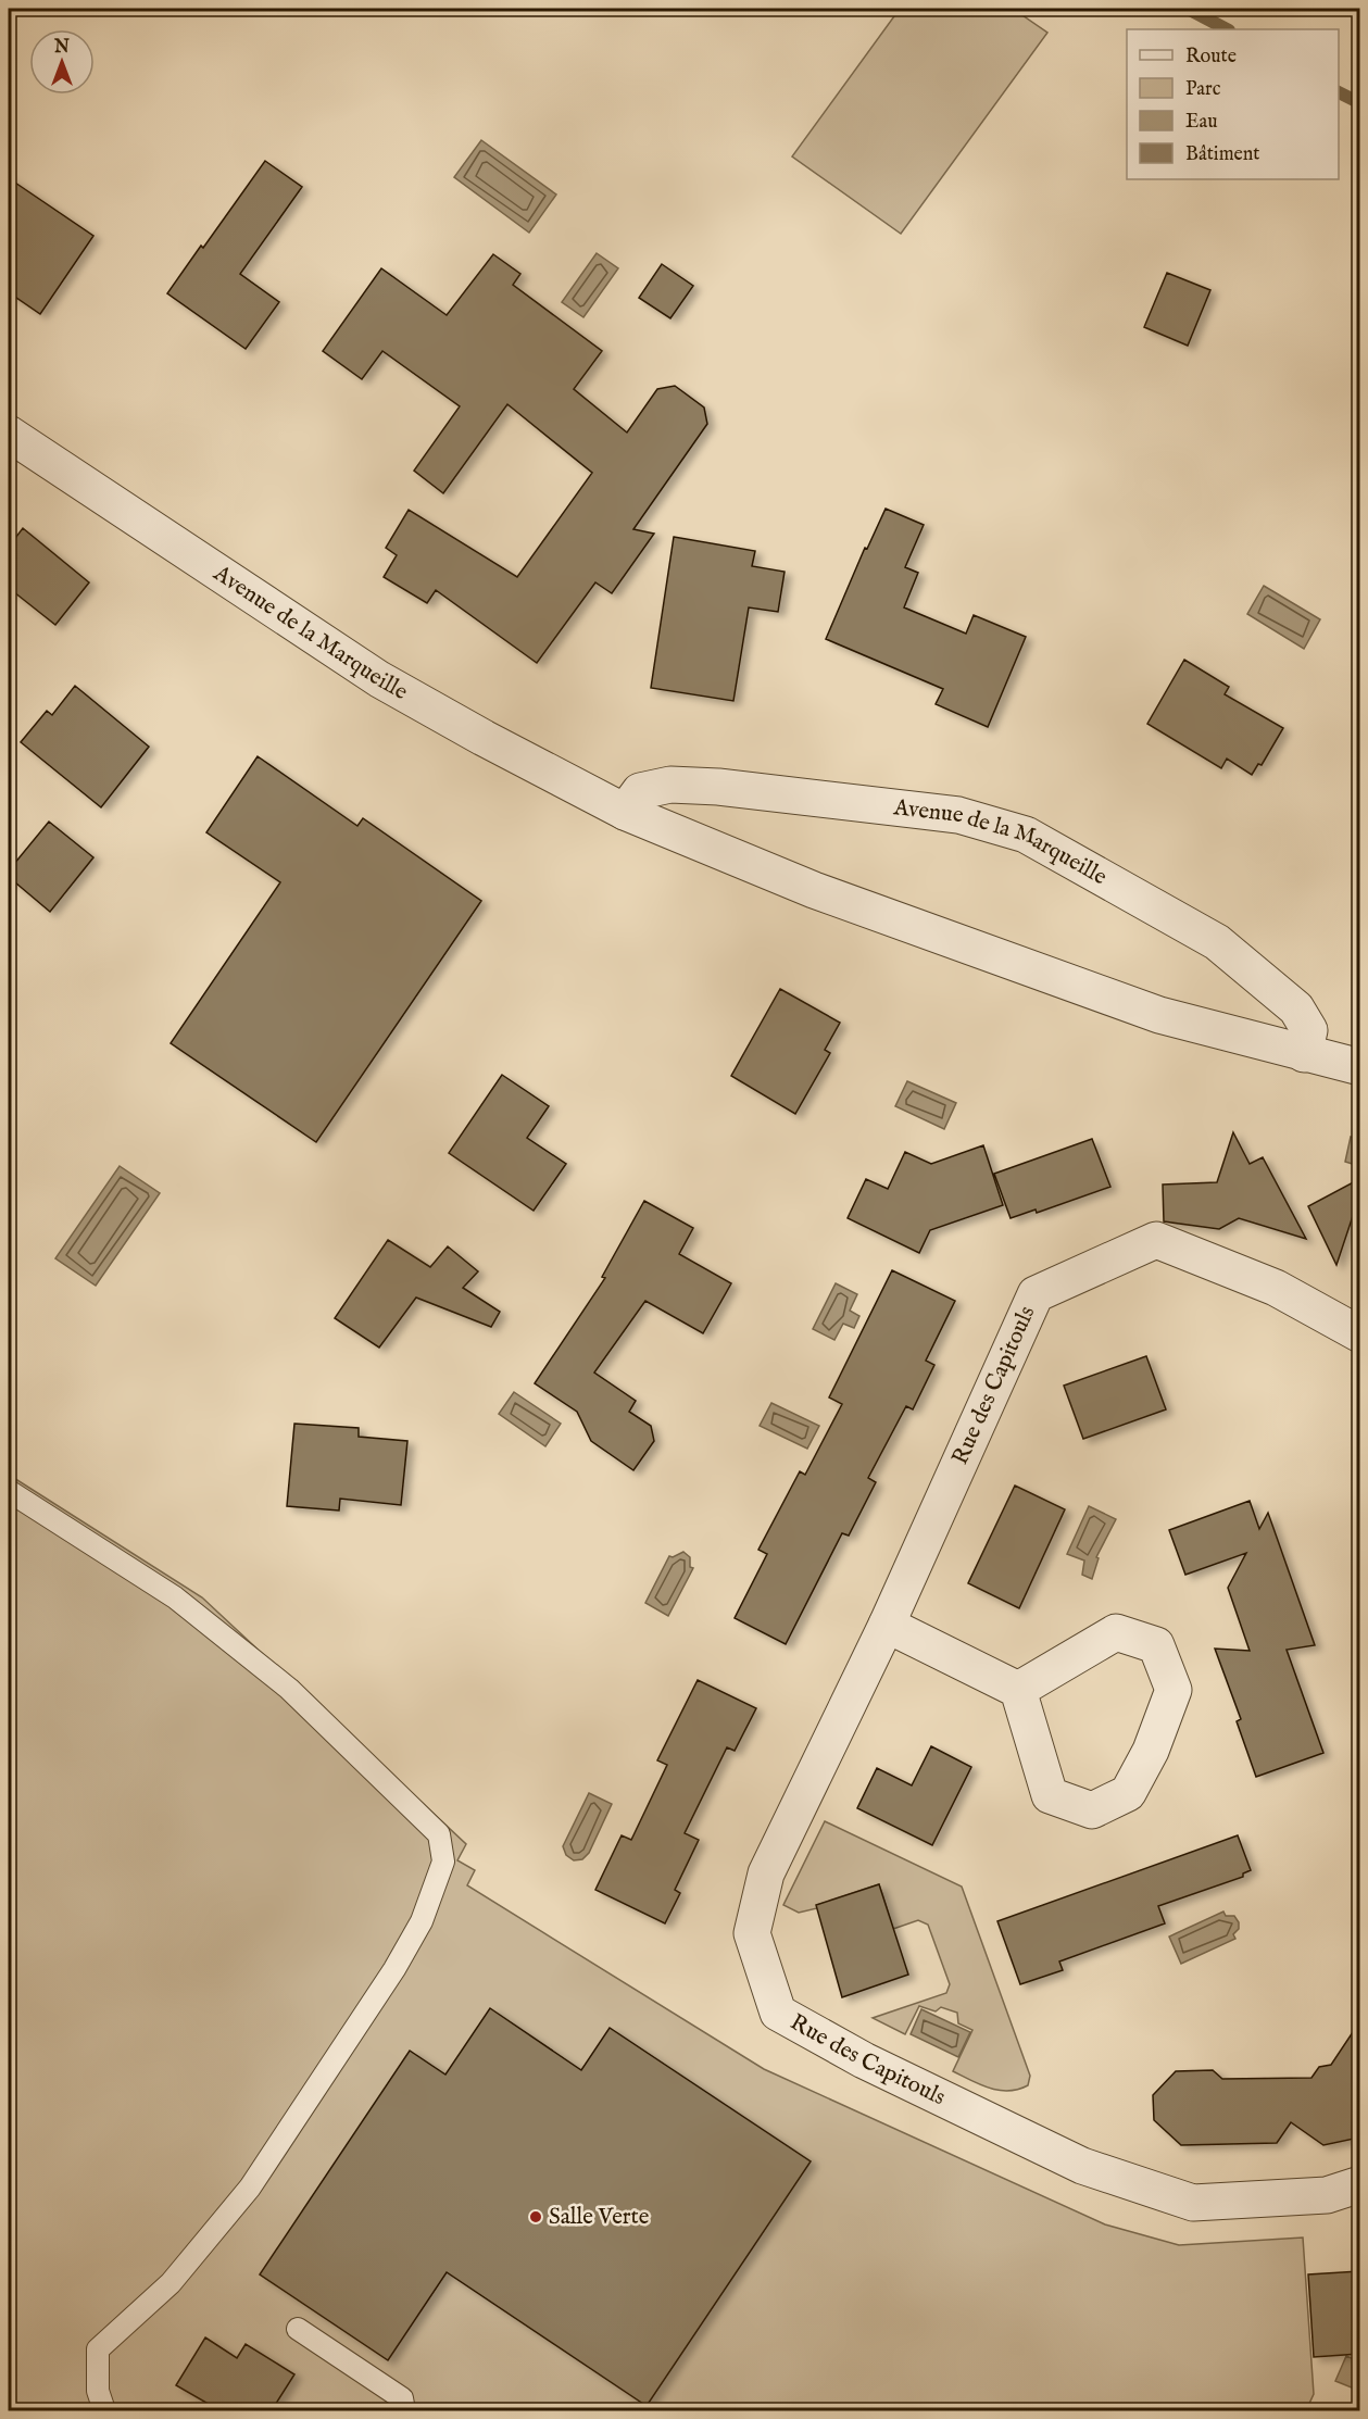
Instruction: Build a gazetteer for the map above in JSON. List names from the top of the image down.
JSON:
{
  "streets": {
    "street": ["Avenue de la Marqueille", "Rue des Capitouls"]
  },
  "places": ["Salle Verte"],
  "legend": [
    "Route",
    "Parc",
    "Eau",
    "Bâtiment"
  ],
  "north": "top"
}
